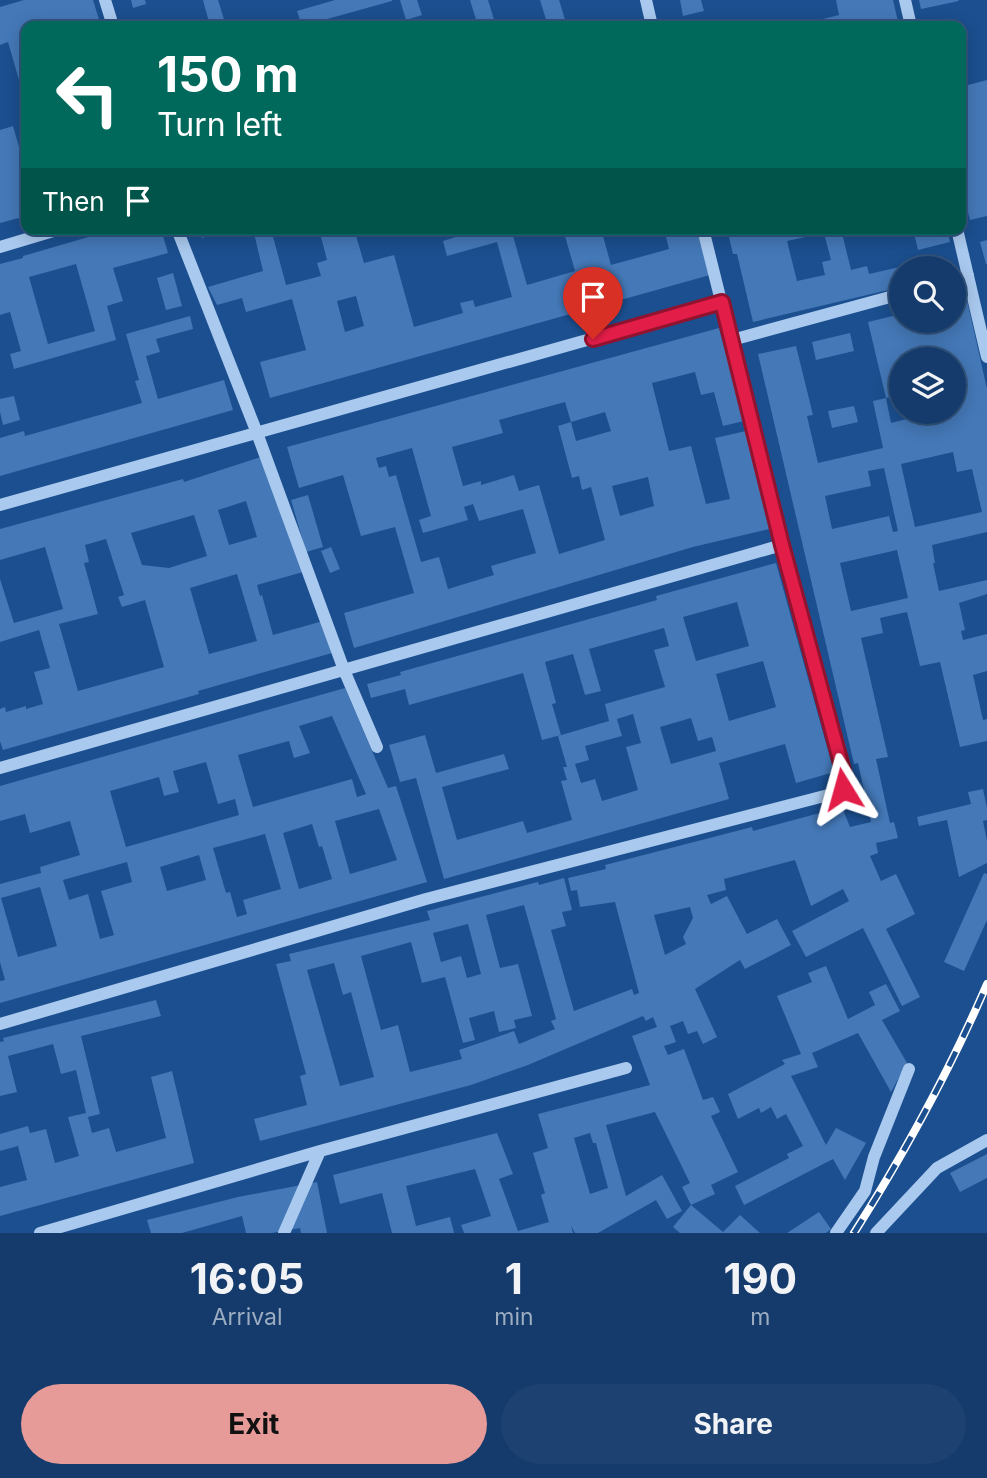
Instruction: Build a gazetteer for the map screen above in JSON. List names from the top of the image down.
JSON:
{
  "page": {
    "turn": ["150 m", "Turn left"],
    "then": "Then",
    "eta": [
      "16:05",
      "Arrival",
      "1",
      "min",
      "190",
      "m"
    ],
    "buttons": ["Exit", "Share"]
  }
}
